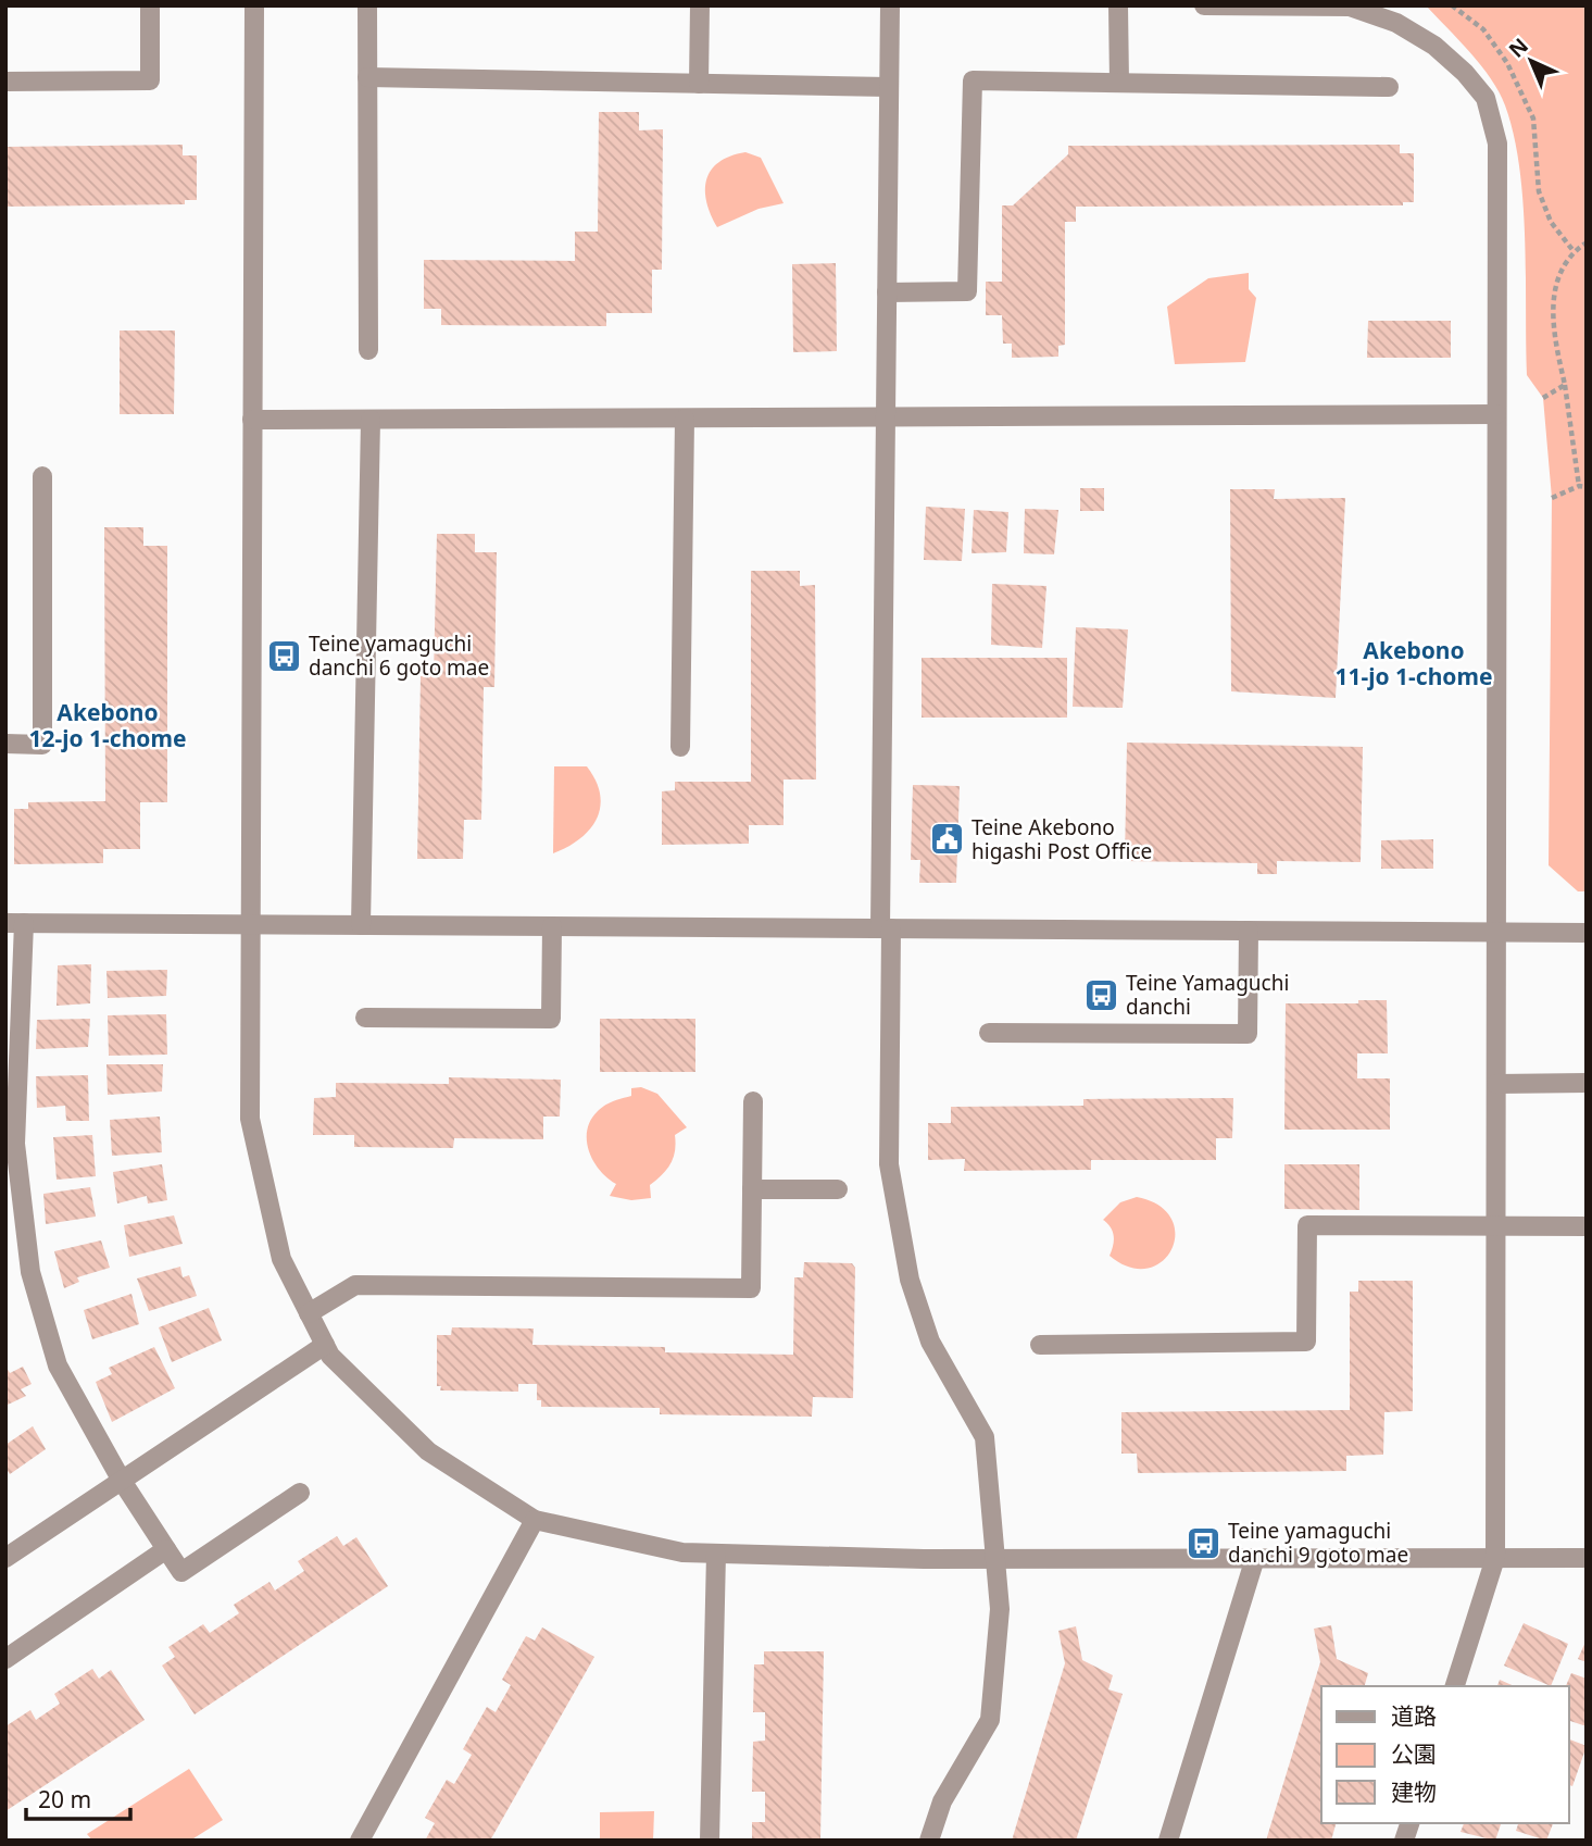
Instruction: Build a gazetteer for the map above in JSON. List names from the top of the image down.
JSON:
{
  "districts": ["Akebono 11-jo 1-chome", "Akebono 12-jo 1-chome"],
  "places": {
    "bus stop": ["Teine yamaguchi danchi 6 goto mae", "Teine Yamaguchi danchi", "Teine yamaguchi danchi 9 goto mae"],
    "public building": ["Teine Akebono higashi Post Office"]
  },
  "legend": ["道路", "公園", "建物"],
  "scale_bar": "20 m",
  "north": "top left"
}
